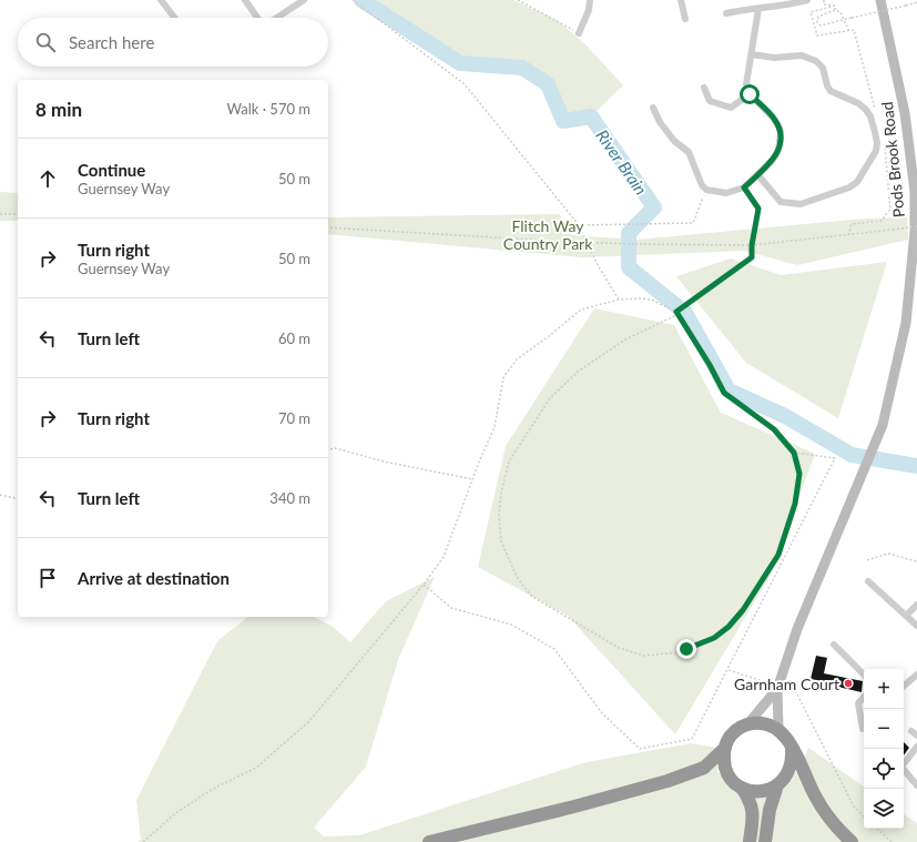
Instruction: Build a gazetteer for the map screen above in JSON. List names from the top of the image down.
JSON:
{
  "streets": {
    "main road": ["Pods Brook Road"]
  },
  "water": ["River Brain"],
  "parks": ["Flitch Way Country Park"],
  "places": ["Garnham Court"],
  "page": {
    "search": "Search here",
    "heading": ["8 min", "Walk · 570 m"],
    "list": [
      ["Continue", "Guernsey Way", "50 m"],
      ["Turn right", "Guernsey Way", "50 m"],
      ["Turn left", "60 m"],
      ["Turn right", "70 m"],
      ["Turn left", "340 m"],
      "Arrive at destination"
    ],
    "map_buttons": ["+", "−"]
  }
}
